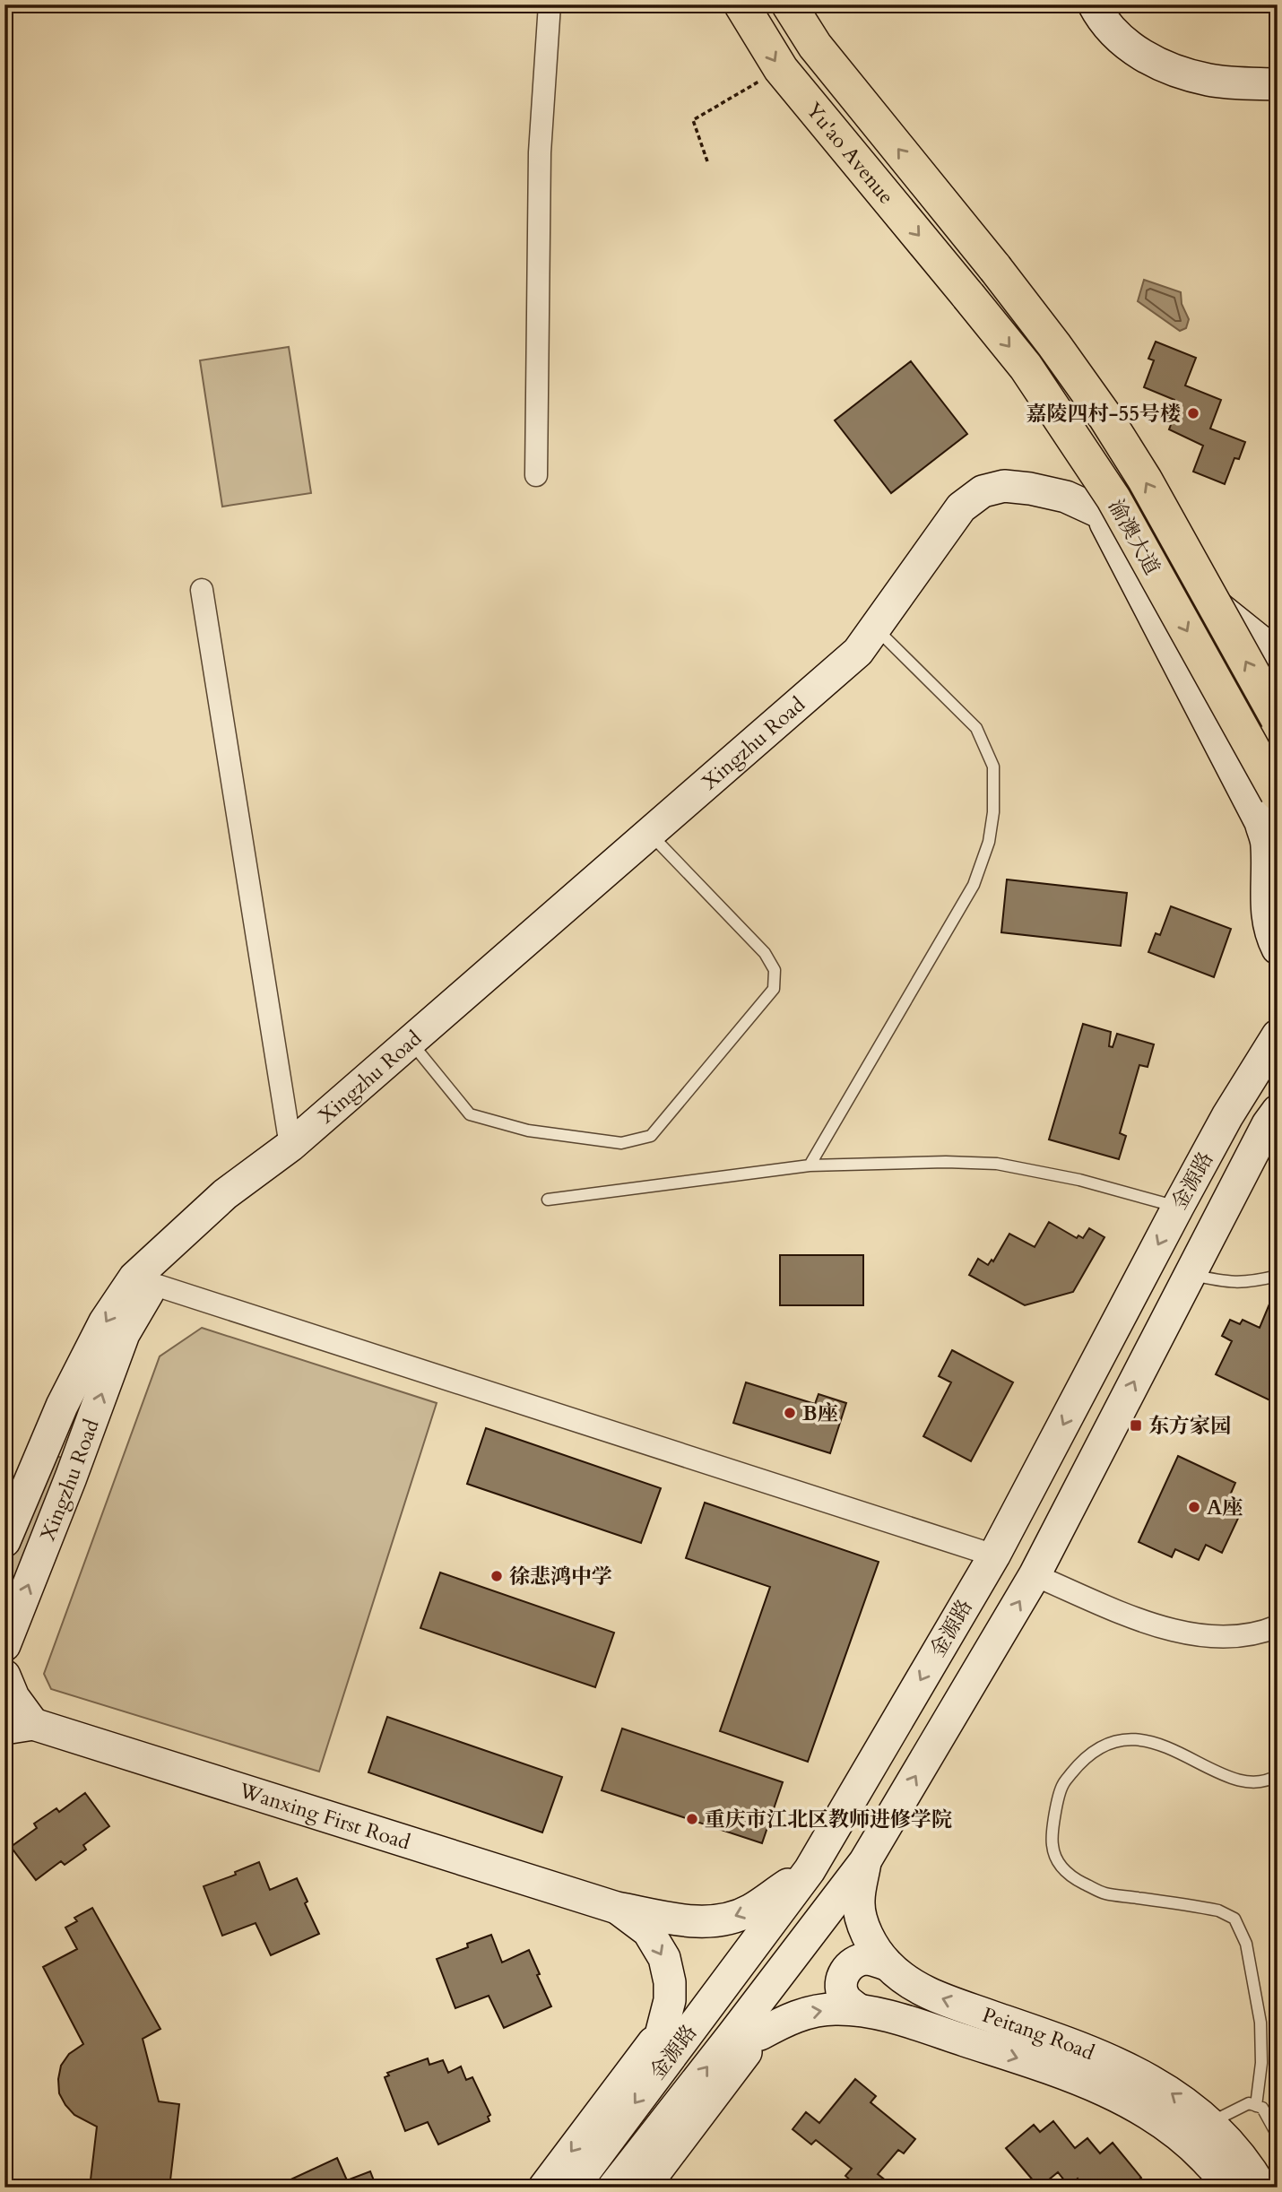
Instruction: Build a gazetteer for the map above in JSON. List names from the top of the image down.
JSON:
{
  "streets": {
    "main road": ["Yu'ao Avenue", "渝澳大道"],
    "street": [
      "Xingzhu Road",
      "金源路",
      "Wanxing First Road",
      "Peitang Road"
    ]
  },
  "crossings": [
    ["Yu'ao Avenue", "渝澳大道"],
    ["金源路", "Peitang Road"]
  ],
  "places": {
    "other": [
      "嘉陵四村-55号楼",
      "B座",
      "A座",
      "徐悲鸿中学",
      "重庆市江北区教师进修学院"
    ],
    "transit": ["东方家园"]
  }
}
